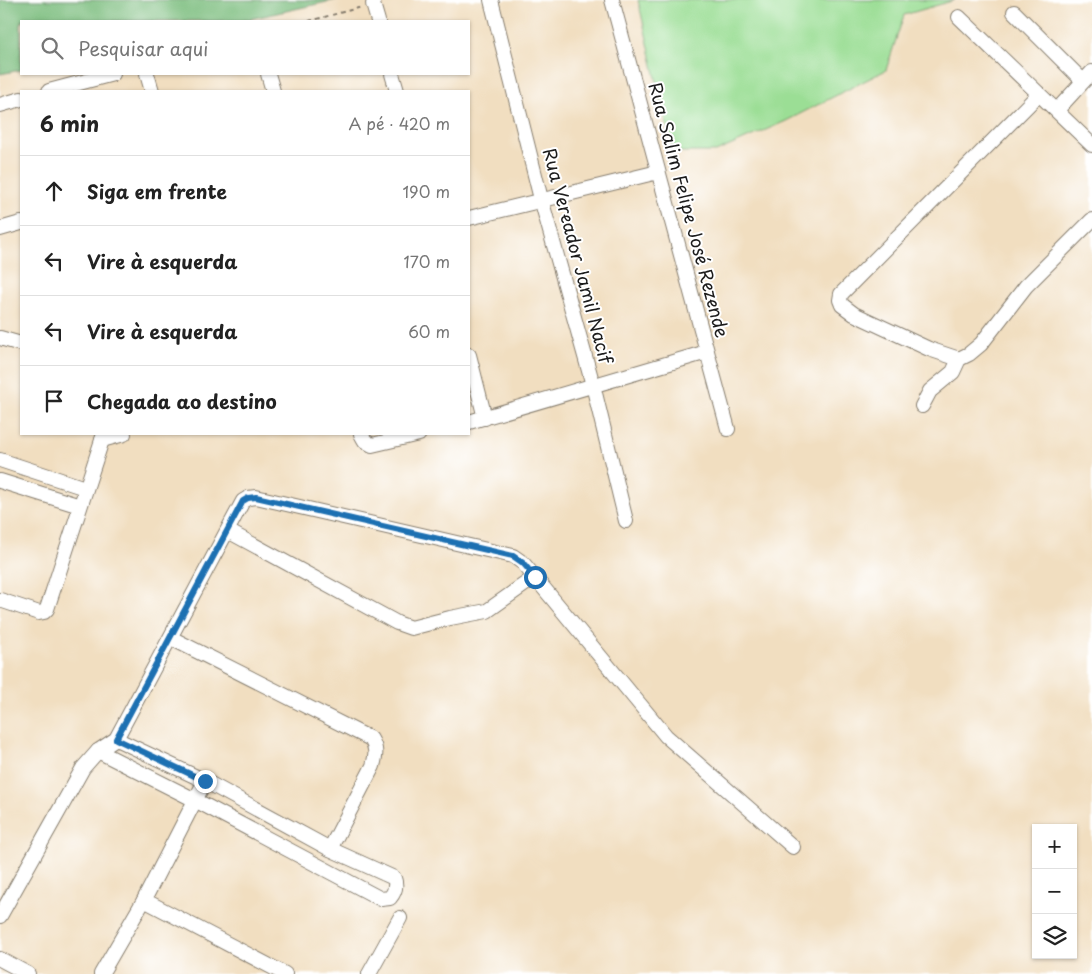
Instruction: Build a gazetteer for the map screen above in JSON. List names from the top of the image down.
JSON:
{
  "streets": {
    "street": ["Rua Salim Felipe José Rezende", "Rua Vereador Jamil Nacif"]
  },
  "page": {
    "search": "Pesquisar aqui",
    "heading": ["6 min", "A pé · 420 m"],
    "list": [
      ["Siga em frente", "190 m"],
      ["Vire à esquerda", "170 m"],
      ["Vire à esquerda", "60 m"],
      "Chegada ao destino"
    ],
    "map_buttons": ["+", "−"]
  }
}
